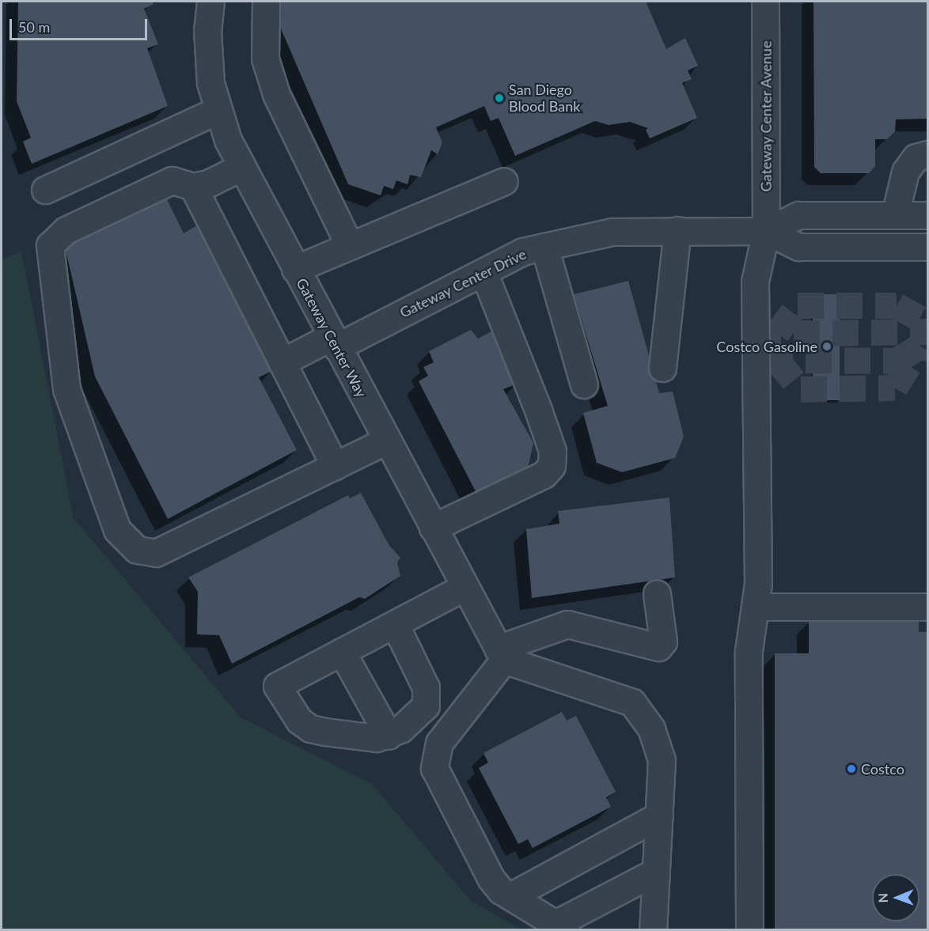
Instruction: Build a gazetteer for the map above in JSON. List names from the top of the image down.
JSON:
{
  "streets": {
    "street": ["Gateway Center Avenue", "Gateway Center Drive", "Gateway Center Way"]
  },
  "crossings": [
    ["Gateway Center Avenue", "Gateway Center Drive"],
    ["Gateway Center Drive", "Gateway Center Way"]
  ],
  "places": ["San Diego Blood Bank", "Costco Gasoline", "Costco"],
  "scale_bar": "50 m",
  "north": "left"
}
